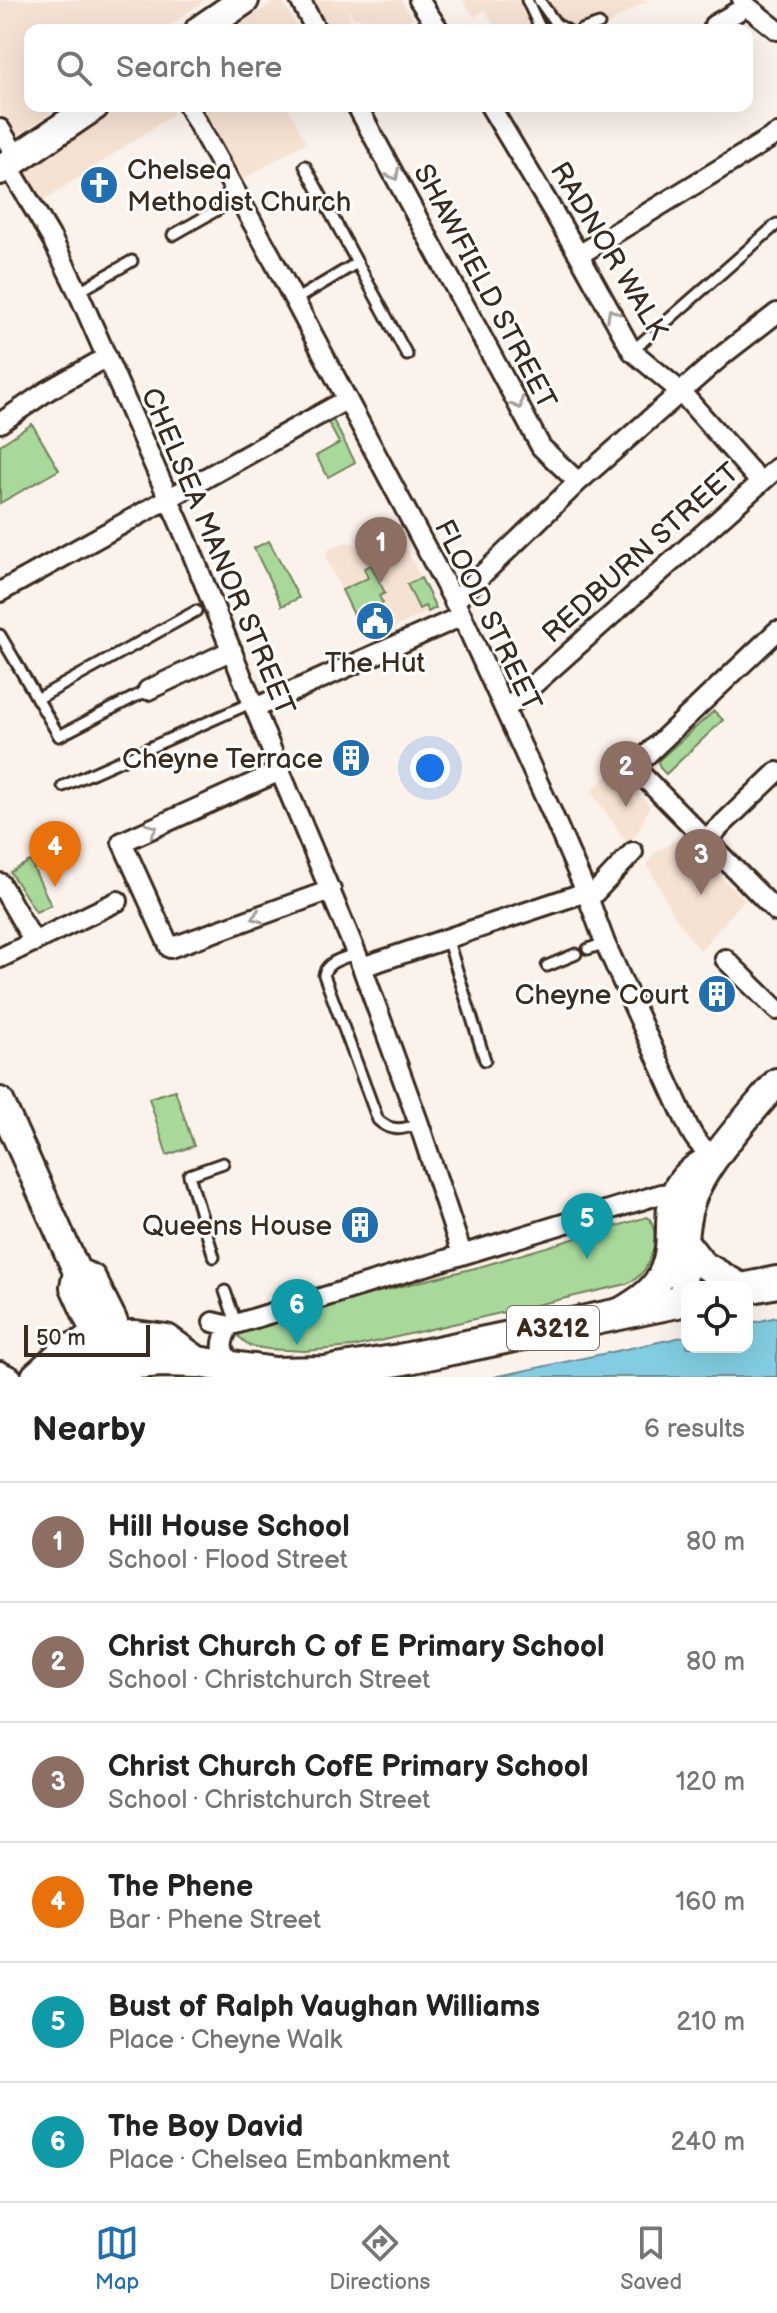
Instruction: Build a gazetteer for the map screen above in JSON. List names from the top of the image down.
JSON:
{
  "streets": {
    "highway": ["A3212"],
    "street": [
      "RADNOR WALK",
      "SHAWFIELD STREET",
      "CHELSEA MANOR STREET",
      "REDBURN STREET",
      "FLOOD STREET"
    ]
  },
  "crossings": [
    ["RADNOR WALK", "REDBURN STREET"],
    ["REDBURN STREET", "FLOOD STREET"]
  ],
  "one_way": ["SHAWFIELD STREET"],
  "places": {
    "church": ["Chelsea Methodist Church"],
    "public building": ["The Hut"],
    "building": ["Cheyne Terrace", "Cheyne Court", "Queens House"]
  },
  "scale_bar": "50 m",
  "page": {
    "search": "Search here",
    "pins": [
      "1",
      "2",
      "4",
      "3",
      "5",
      "6"
    ],
    "scale": "50 m",
    "heading": ["Nearby", "6 results"],
    "list": [
      {
        "mark": "1",
        "name": "Hill House School",
        "note": "School · Flood Street",
        "value": "80 m"
      },
      {
        "mark": "2",
        "name": "Christ Church C of E Primary School",
        "note": "School · Christchurch Street",
        "value": "80 m"
      },
      {
        "mark": "3",
        "name": "Christ Church CofE Primary School",
        "note": "School · Christchurch Street",
        "value": "120 m"
      },
      {
        "mark": "4",
        "name": "The Phene",
        "note": "Bar · Phene Street",
        "value": "160 m"
      },
      {
        "mark": "5",
        "name": "Bust of Ralph Vaughan Williams",
        "note": "Place · Cheyne Walk",
        "value": "210 m"
      },
      {
        "mark": "6",
        "name": "The Boy David",
        "note": "Place · Chelsea Embankment",
        "value": "240 m"
      }
    ],
    "nav": ["Map", "Directions", "Saved"]
  }
}
